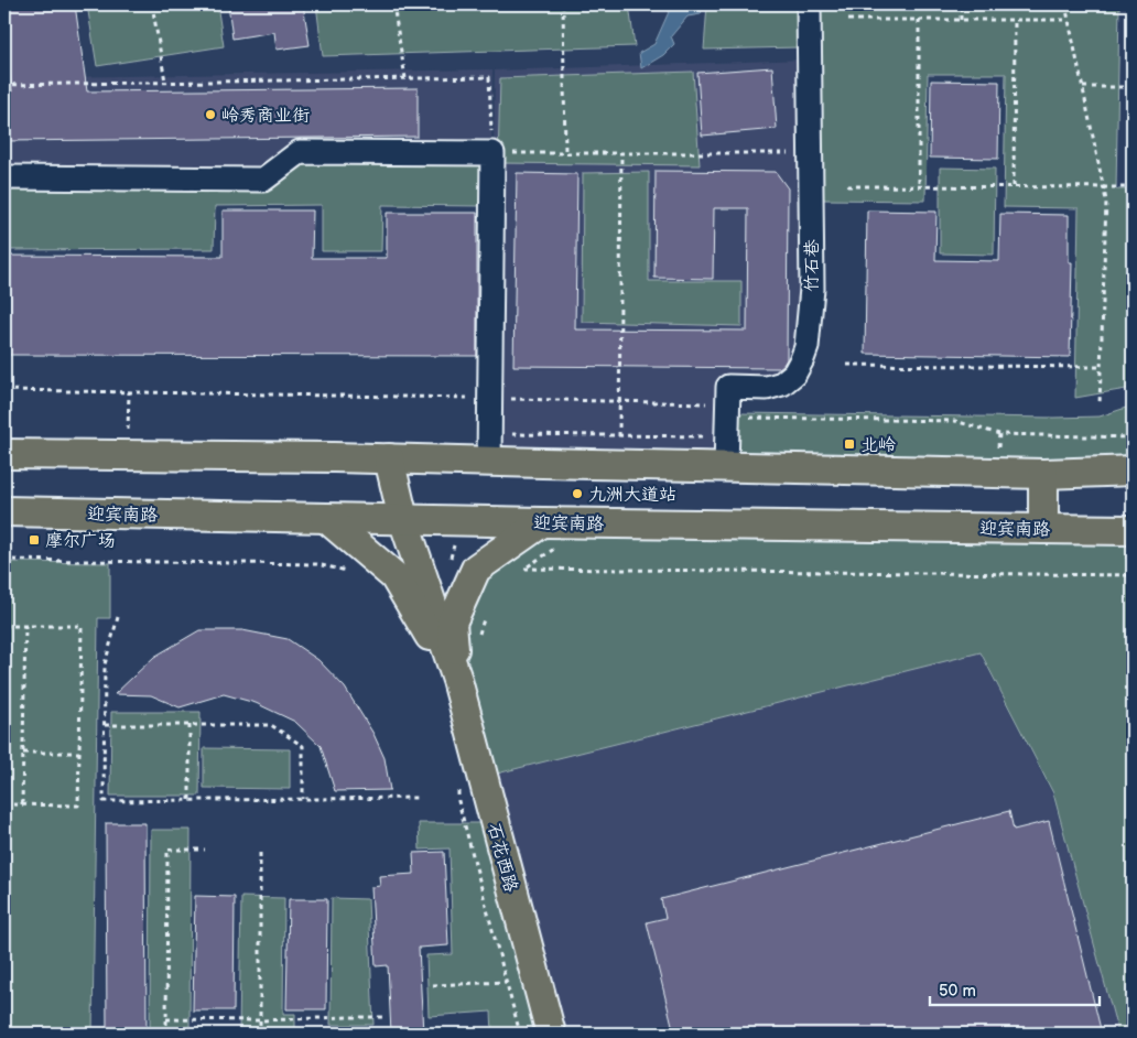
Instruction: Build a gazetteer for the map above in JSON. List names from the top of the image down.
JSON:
{
  "streets": {
    "main road": ["迎宾南路", "石花西路"],
    "lane": ["竹石巷"]
  },
  "places": {
    "other": ["岭秀商业街", "九洲大道站"],
    "transit": ["北岭", "摩尔广场"]
  },
  "scale_bar": "50 m"
}
